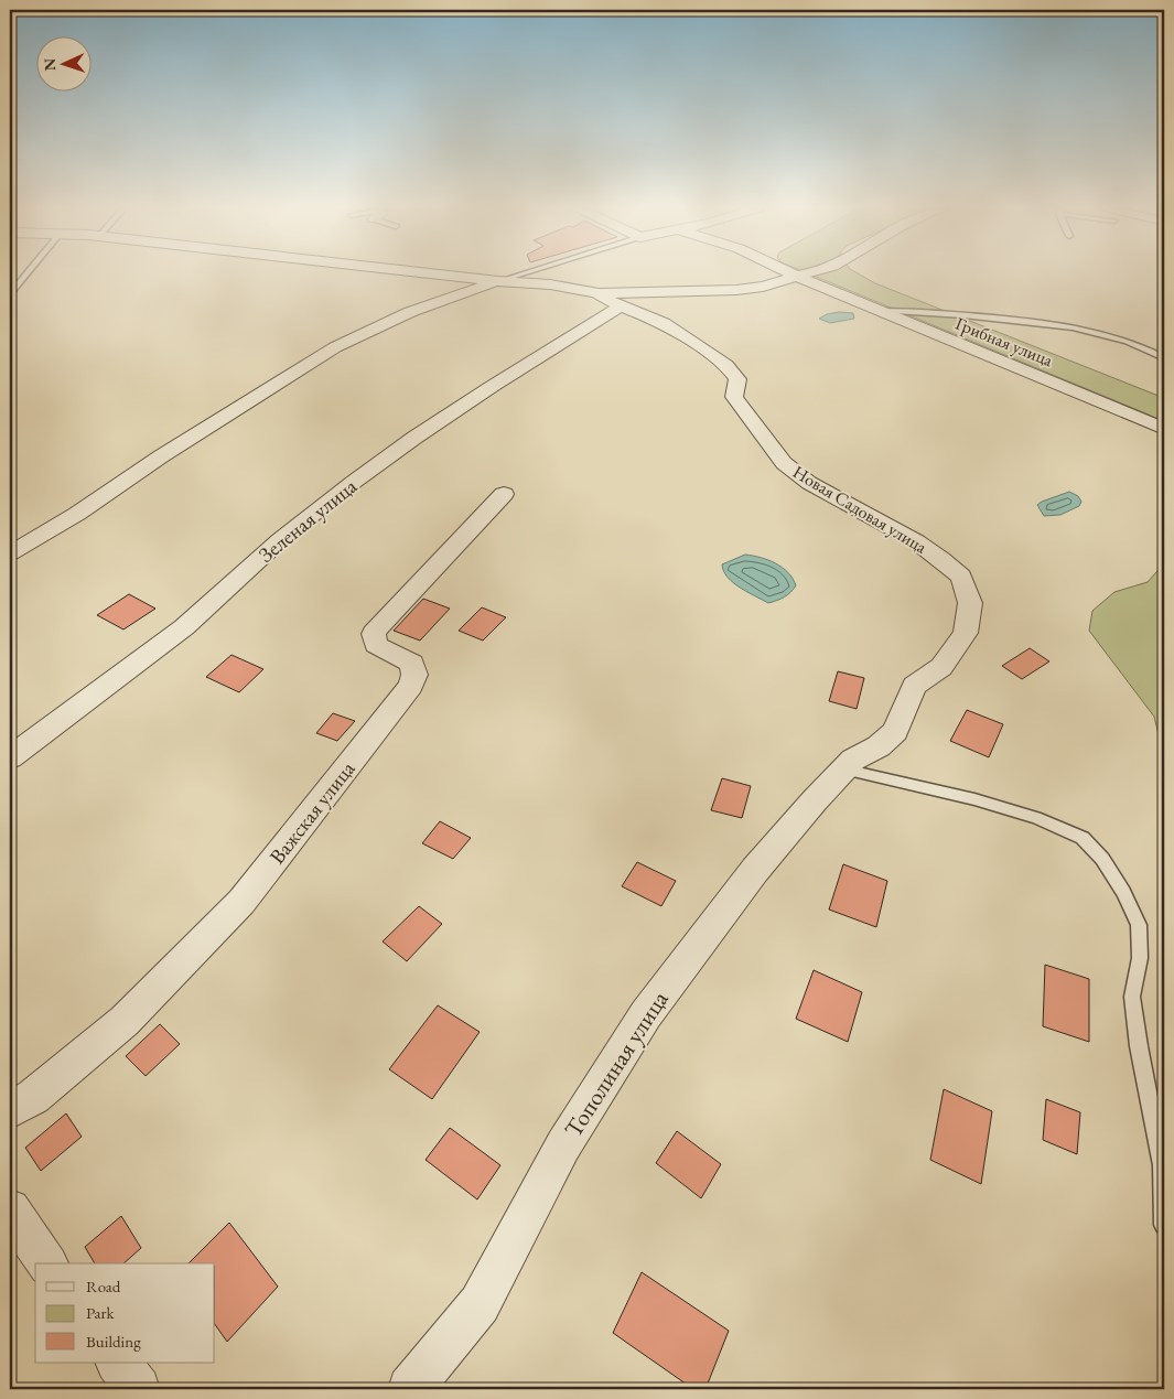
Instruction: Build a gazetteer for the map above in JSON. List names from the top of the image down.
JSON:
{
  "streets": {
    "street": [
      "Грибная улица",
      "Новая Садовая улица",
      "Зеленая улица",
      "Важская улица",
      "Тополиная улица"
    ]
  },
  "crossings": [
    ["Новая Садовая улица", "Зеленая улица"],
    ["Новая Садовая улица", "Тополиная улица"]
  ],
  "legend": ["Road", "Park", "Building"],
  "north": "left"
}
